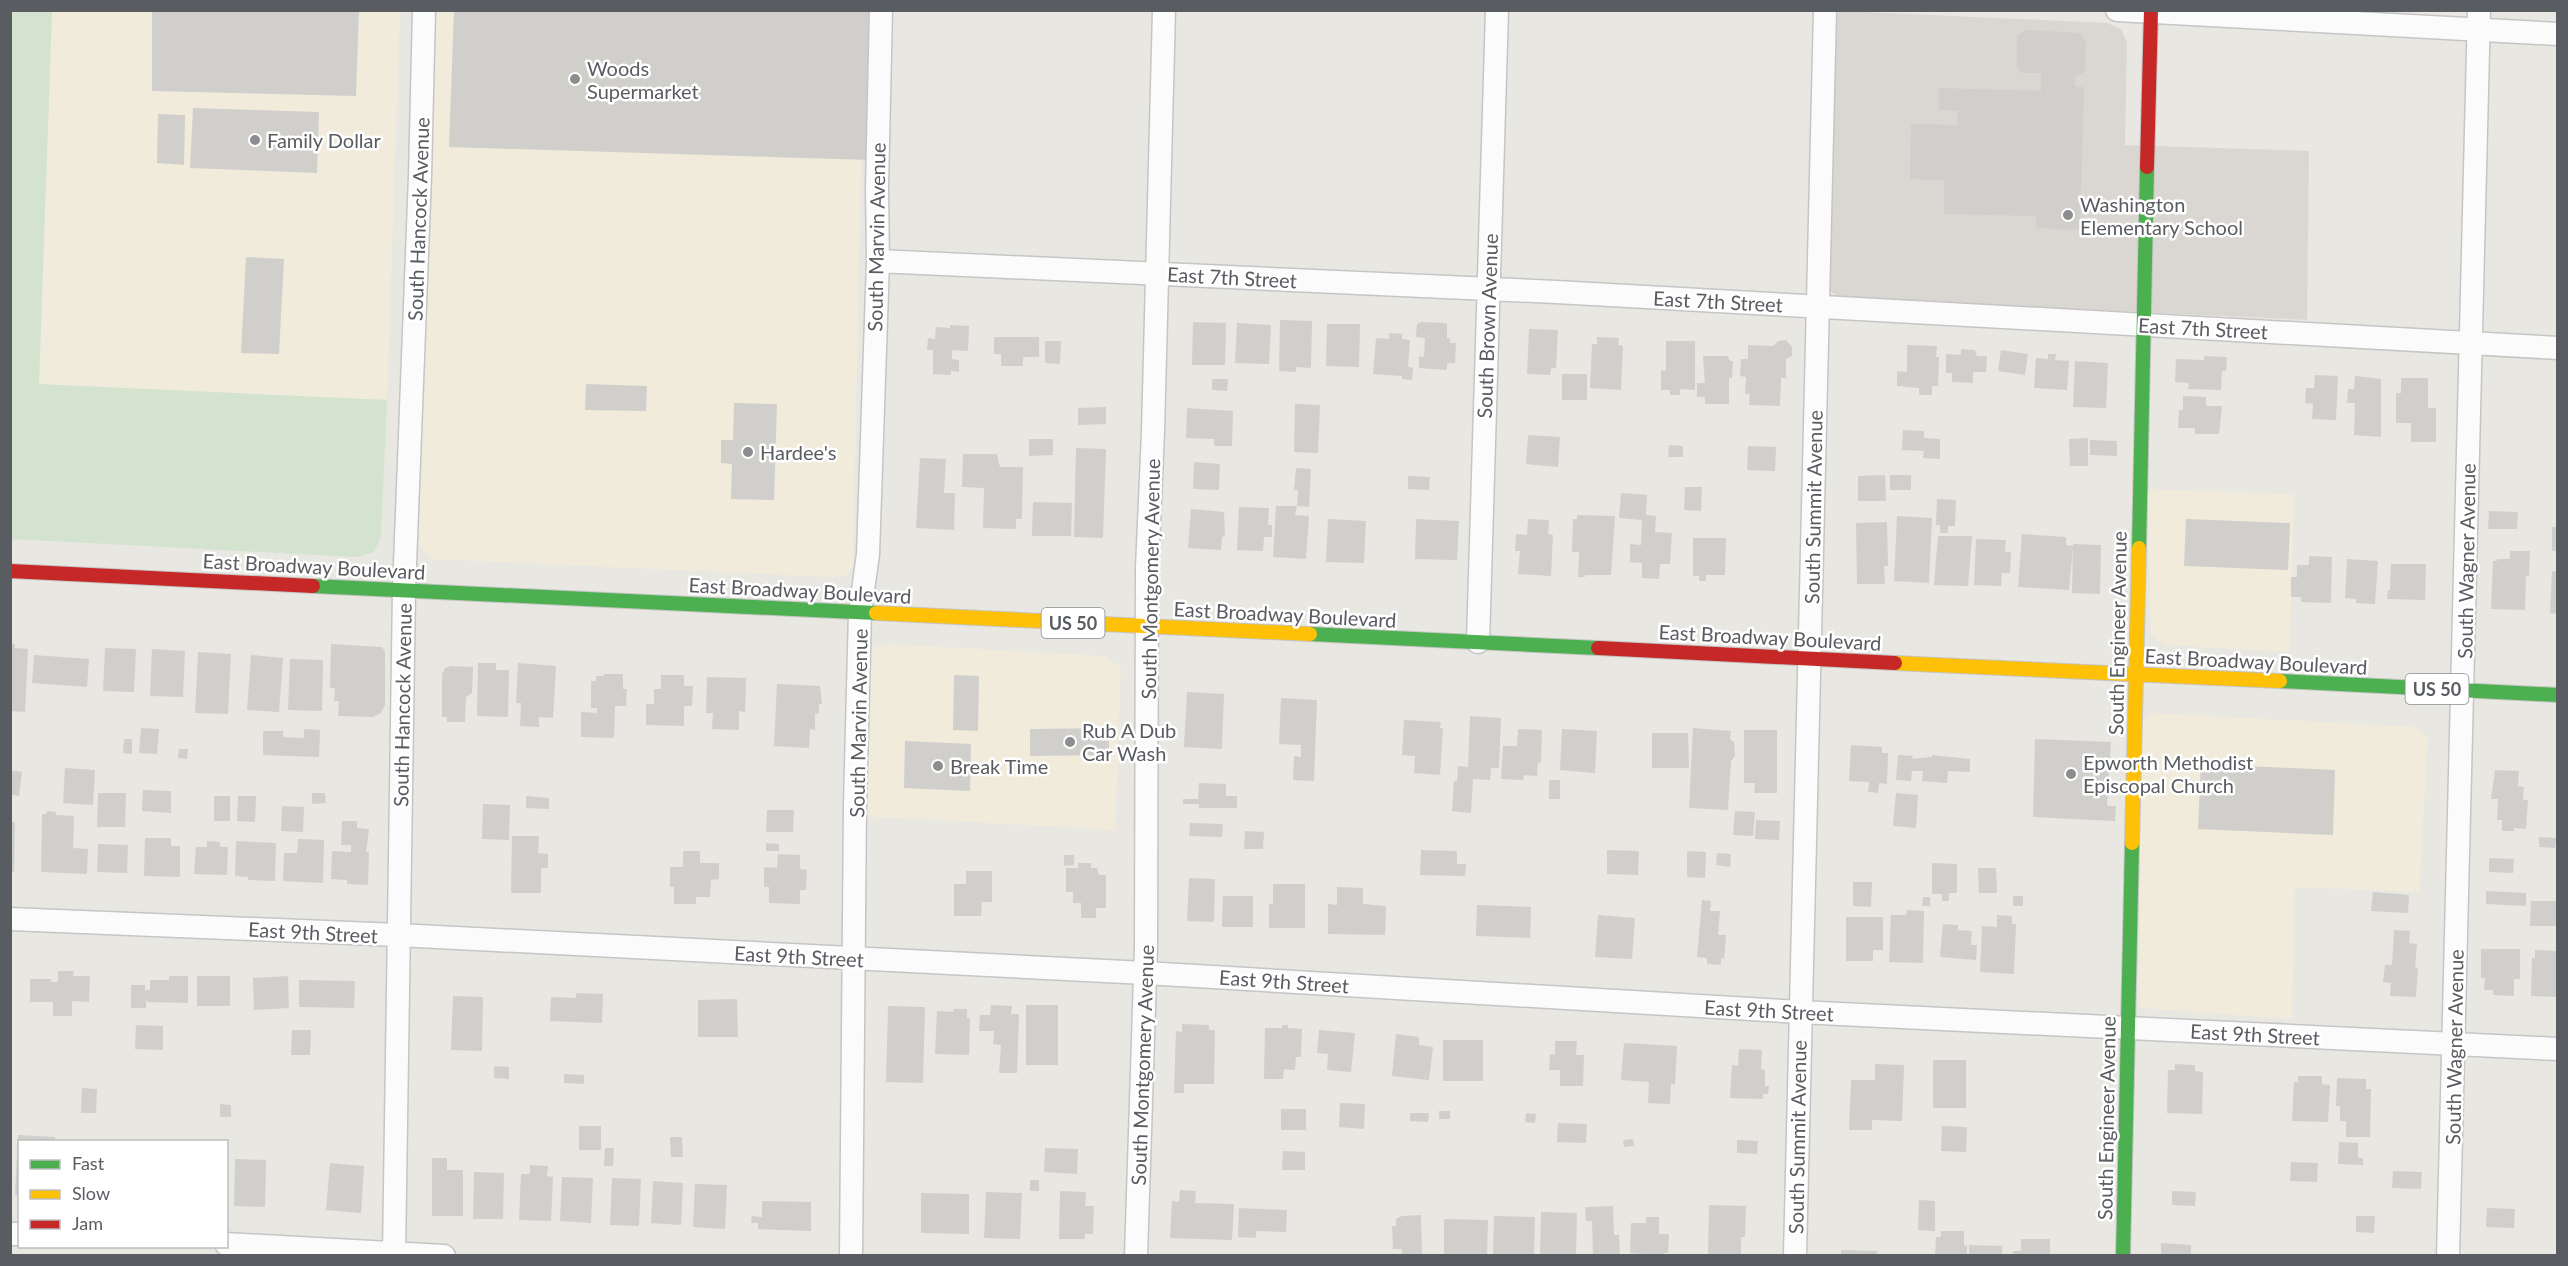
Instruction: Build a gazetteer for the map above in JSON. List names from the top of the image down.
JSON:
{
  "streets": {
    "main road": ["East Broadway Boulevard", "US 50", "South Engineer Avenue"],
    "street": [
      "South Hancock Avenue",
      "South Marvin Avenue",
      "East 7th Street",
      "South Brown Avenue",
      "South Summit Avenue",
      "South Wagner Avenue",
      "South Montgomery Avenue",
      "East 9th Street"
    ]
  },
  "crossings": [
    ["South Hancock Avenue", "East Broadway Boulevard"],
    ["South Hancock Avenue", "East 9th Street"],
    ["South Marvin Avenue", "East 7th Street"],
    ["South Marvin Avenue", "East Broadway Boulevard"],
    ["South Marvin Avenue", "East 9th Street"],
    ["East 7th Street", "South Brown Avenue"],
    ["East 7th Street", "South Summit Avenue"],
    ["East 7th Street", "South Wagner Avenue"],
    ["East 7th Street", "South Montgomery Avenue"],
    ["East 7th Street", "South Engineer Avenue"],
    ["South Brown Avenue", "East Broadway Boulevard"],
    ["South Summit Avenue", "East Broadway Boulevard"],
    ["South Summit Avenue", "East 9th Street"],
    ["South Wagner Avenue", "East Broadway Boulevard"],
    ["South Wagner Avenue", "East 9th Street"],
    ["East Broadway Boulevard", "South Montgomery Avenue"],
    ["East Broadway Boulevard", "South Engineer Avenue"],
    ["South Montgomery Avenue", "East 9th Street"],
    ["South Engineer Avenue", "East 9th Street"]
  ],
  "places": [
    "Woods Supermarket",
    "Family Dollar",
    "Washington Elementary School",
    "Hardee's",
    "Rub A Dub Car Wash",
    "Break Time",
    "Epworth Methodist Episcopal Church"
  ],
  "legend": ["Fast", "Slow", "Jam"]
}
